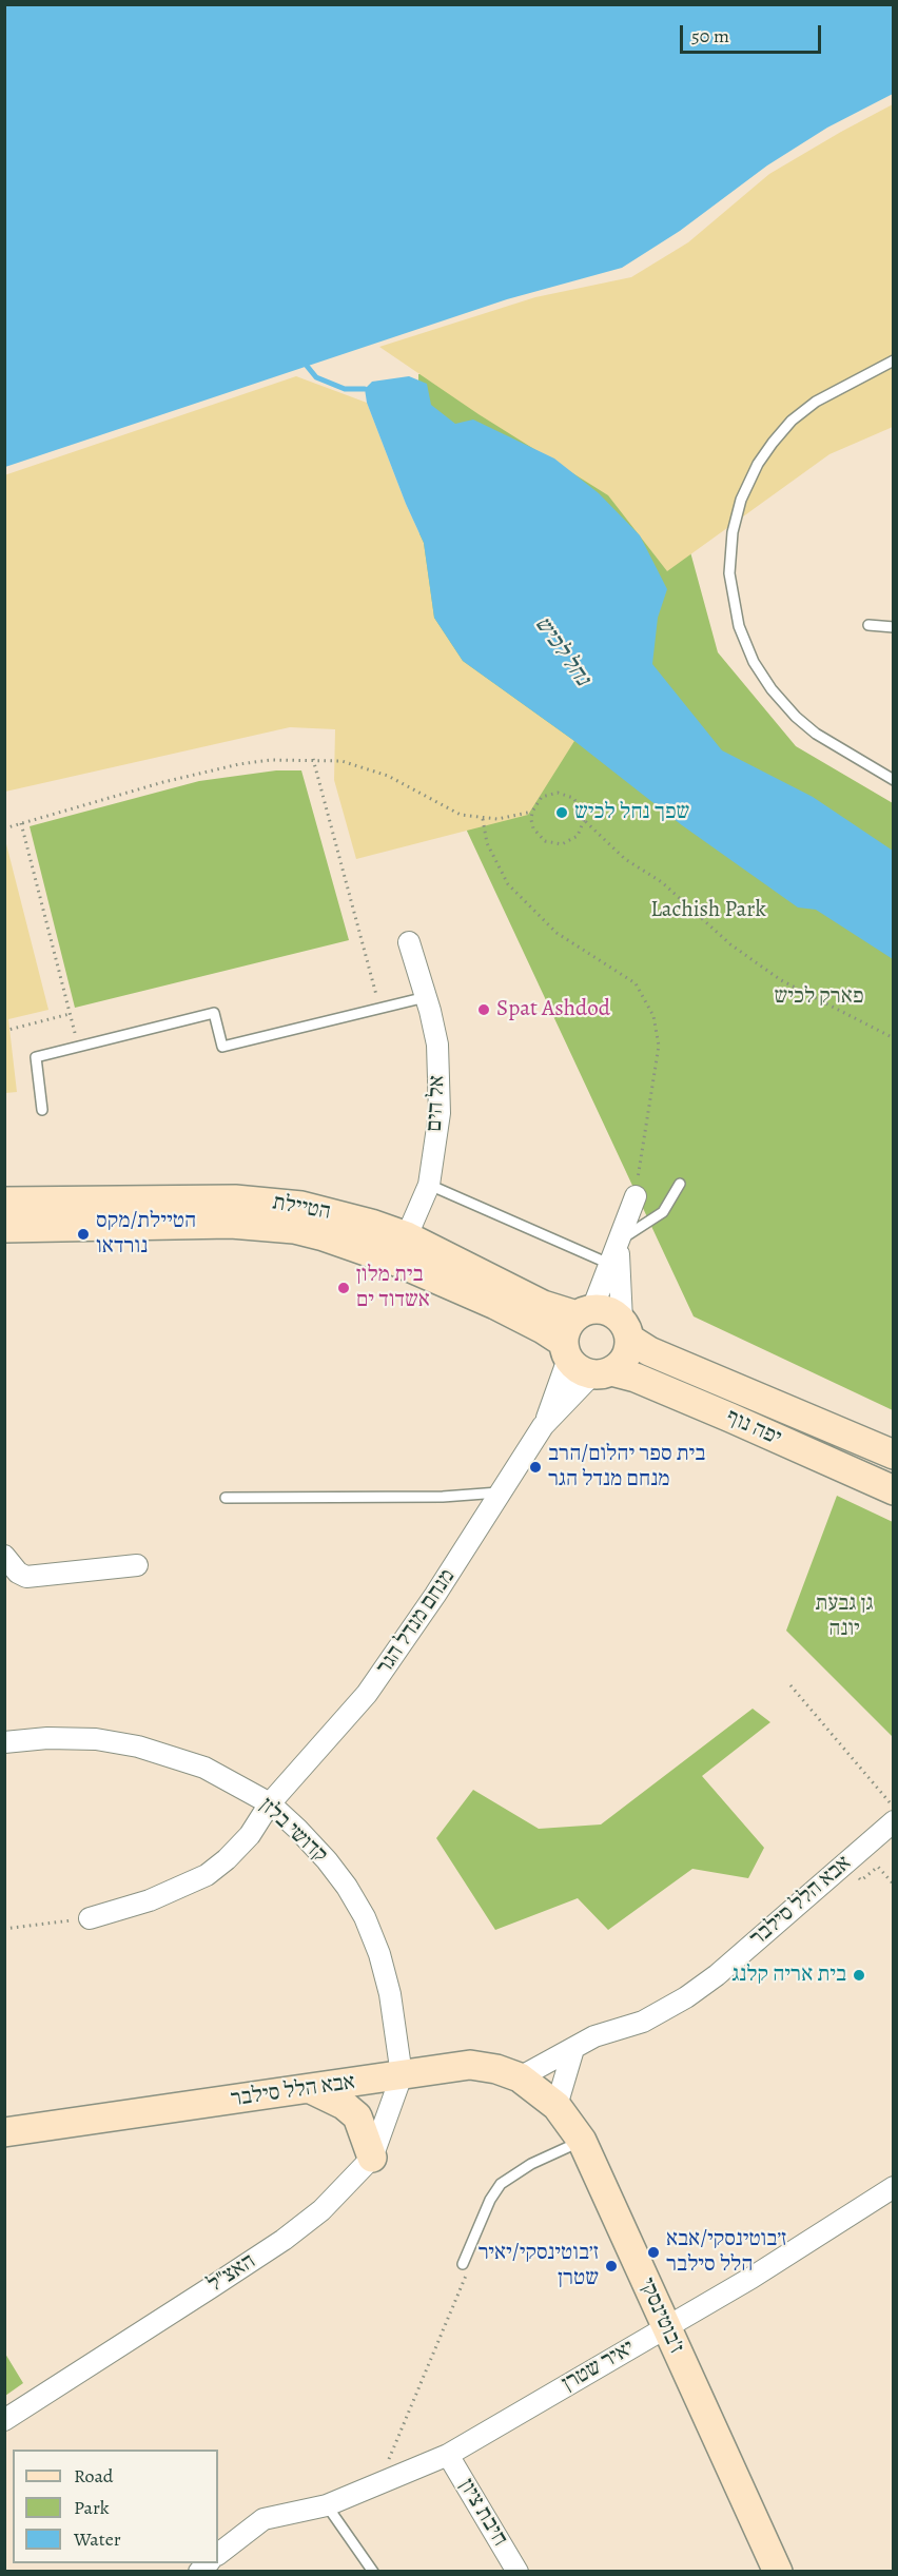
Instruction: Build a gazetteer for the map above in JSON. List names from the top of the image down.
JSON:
{
  "streets": {
    "main road": [
      "הטיילת",
      "יפה נוף",
      "אבא הלל סילבר",
      "ז'בוטינסקי"
    ],
    "street": [
      "אל הים",
      "מנחם מנדל הגר",
      "קדושי בלזן",
      "האצ\"ל",
      "יאיר שטרן",
      "חיבת ציון"
    ]
  },
  "crossings": [
    ["אל הים", "הטיילת"],
    ["הטיילת", "יפה נוף"],
    ["מנחם מנדל הגר", "קדושי בלזן"],
    ["קדושי בלזן", "אבא הלל סילבר"],
    ["קדושי בלזן", "האצ\"ל"],
    ["אבא הלל סילבר", "האצ\"ל"],
    ["אבא הלל סילבר", "ז'בוטינסקי"],
    ["ז'בוטינסקי", "יאיר שטרן"],
    ["יאיר שטרן", "חיבת ציון"]
  ],
  "water": ["נחל לכיש"],
  "parks": ["Lachish Park", "פארק לכיש", "גן גבעת יונה"],
  "places": [
    "שפך נחל לכיש",
    "Spat Ashdod",
    "הטיילת/מקס נורדאו",
    "בית מלון אשדוד ים",
    "בית ספר יהלום/הרב מנחם מנדל הגר",
    "בית אריה קלנג",
    "ז׳בוטינסקי/אבא הלל סילבר",
    "ז׳בוטינסקי/יאיר שטרן"
  ],
  "legend": ["Road", "Park", "Water"],
  "scale_bar": "50 m"
}
